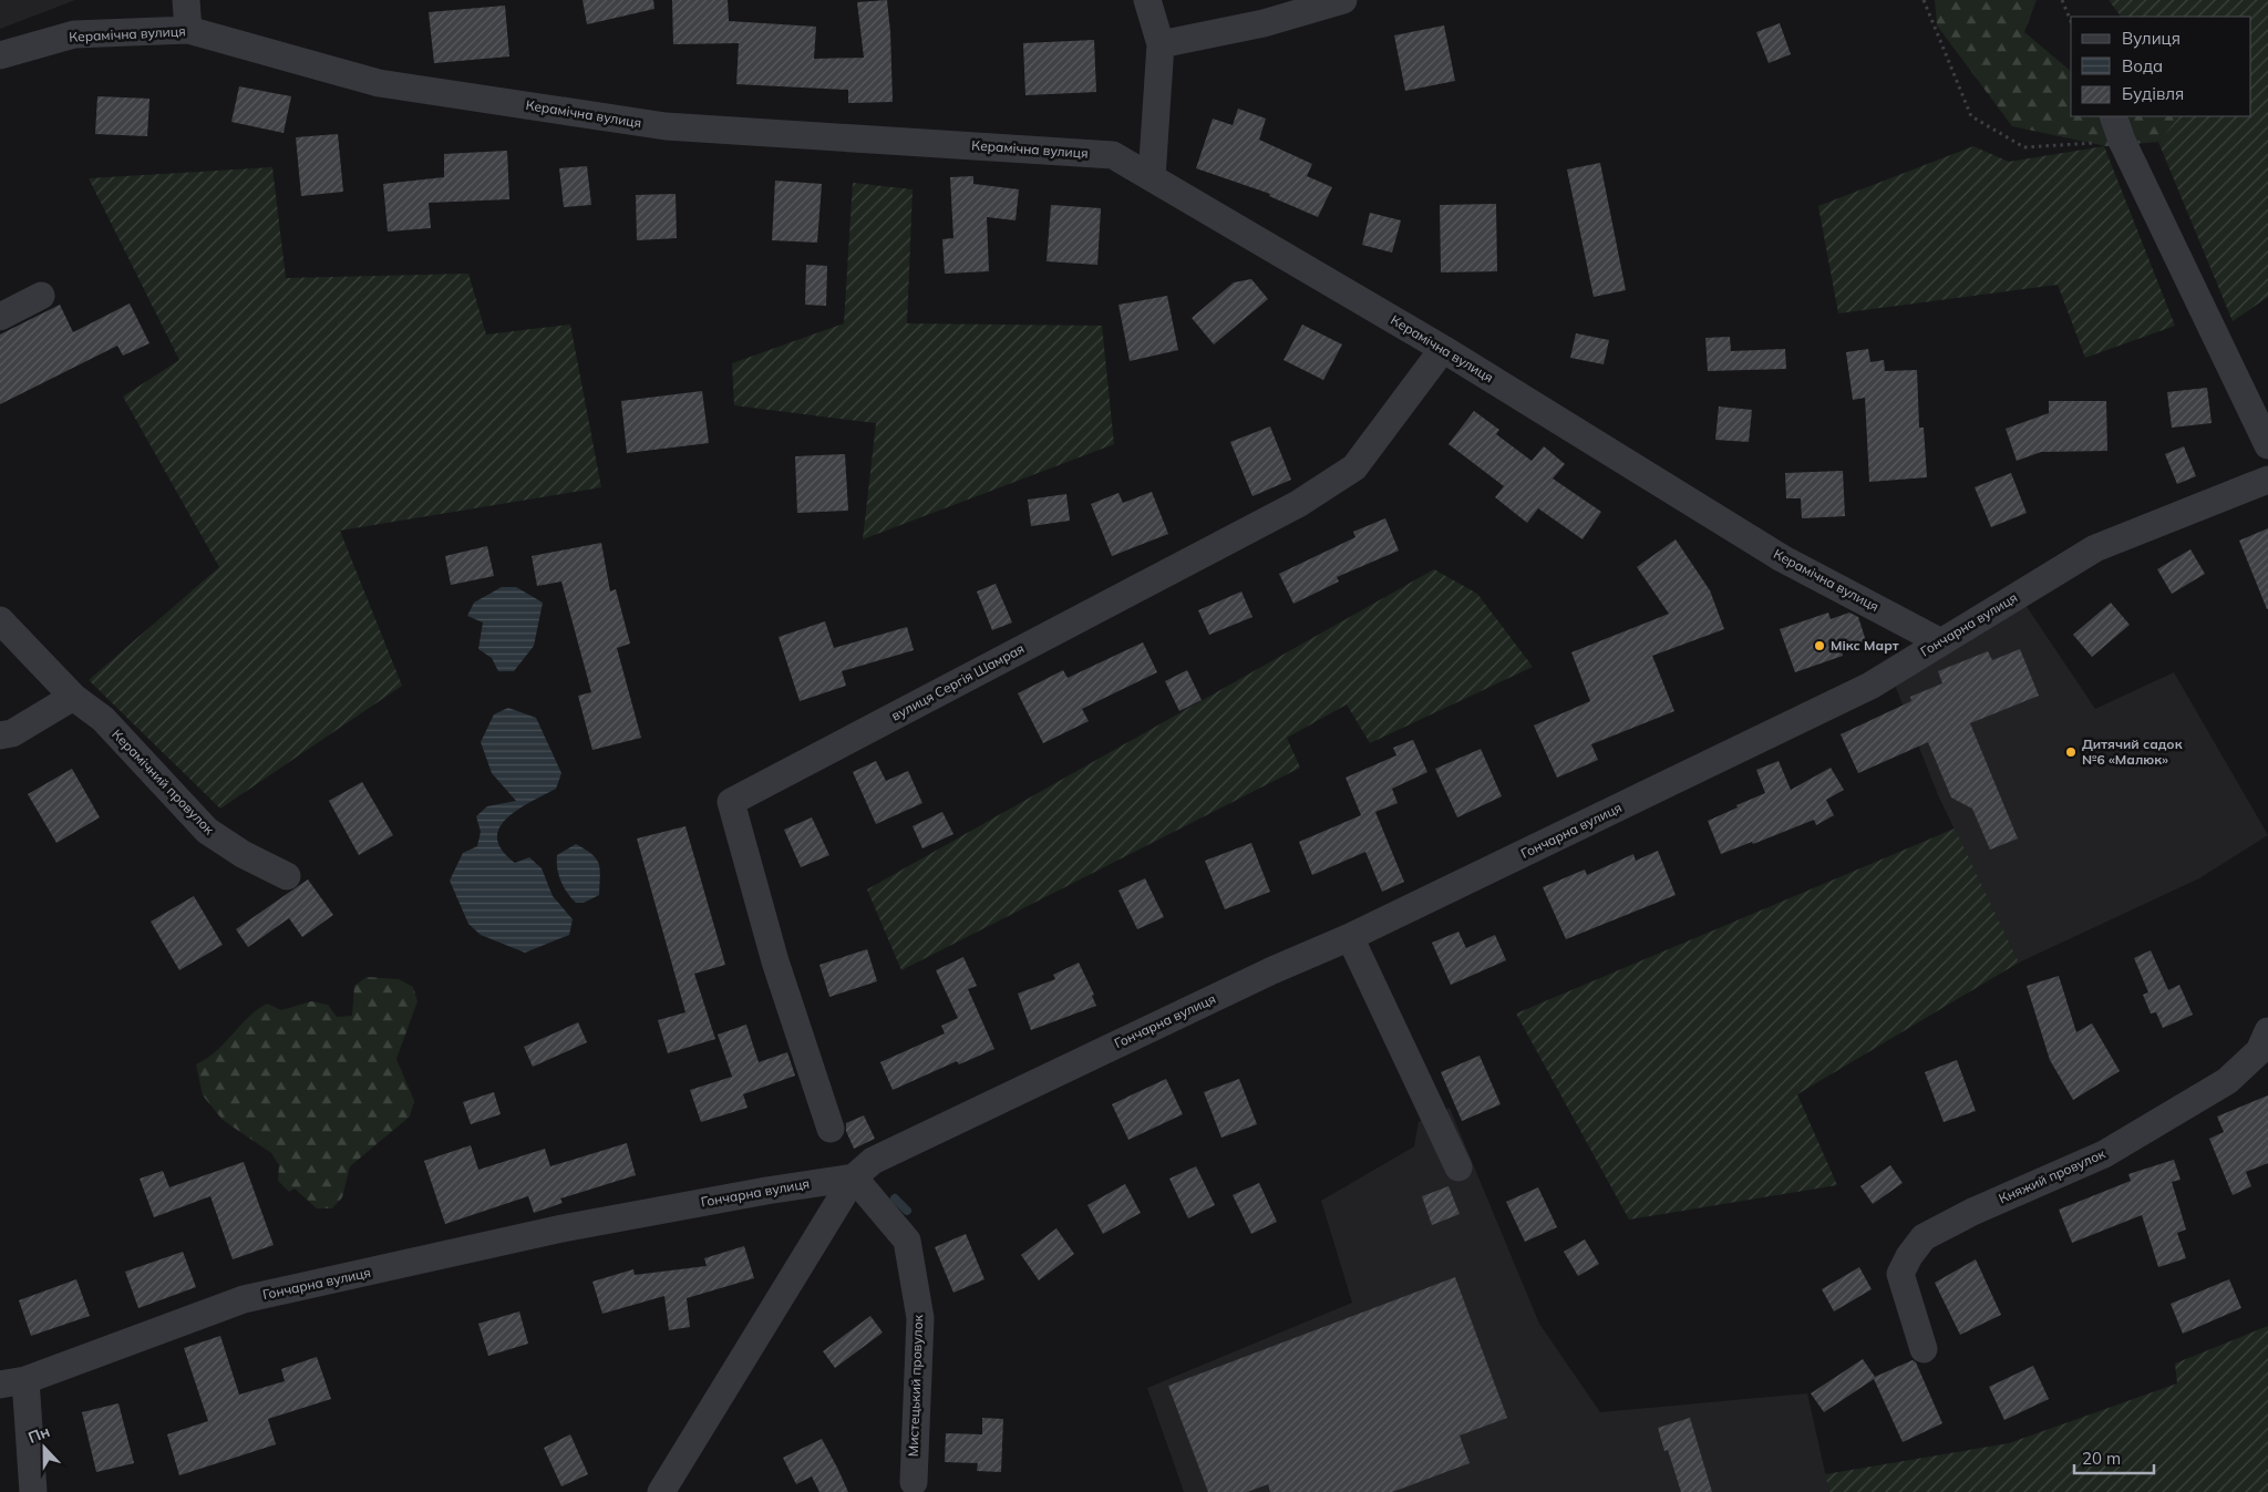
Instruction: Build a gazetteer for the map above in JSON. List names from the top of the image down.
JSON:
{
  "streets": {
    "street": [
      "Керамічна вулиця",
      "Гончарна вулиця",
      "вулиця Сергія Шамрая",
      "Керамічний провулок",
      "Княжий провулок",
      "Мистецький провулок"
    ]
  },
  "crossings": [
    ["Керамічна вулиця", "Гончарна вулиця"],
    ["Керамічна вулиця", "вулиця Сергія Шамрая"],
    ["Гончарна вулиця", "Мистецький провулок"]
  ],
  "places": ["Мікс Март", "Дитячий садок №6 «Малюк»"],
  "legend": ["Вулиця", "Вода", "Будівля"],
  "scale_bar": "20 m",
  "north": "top"
}
